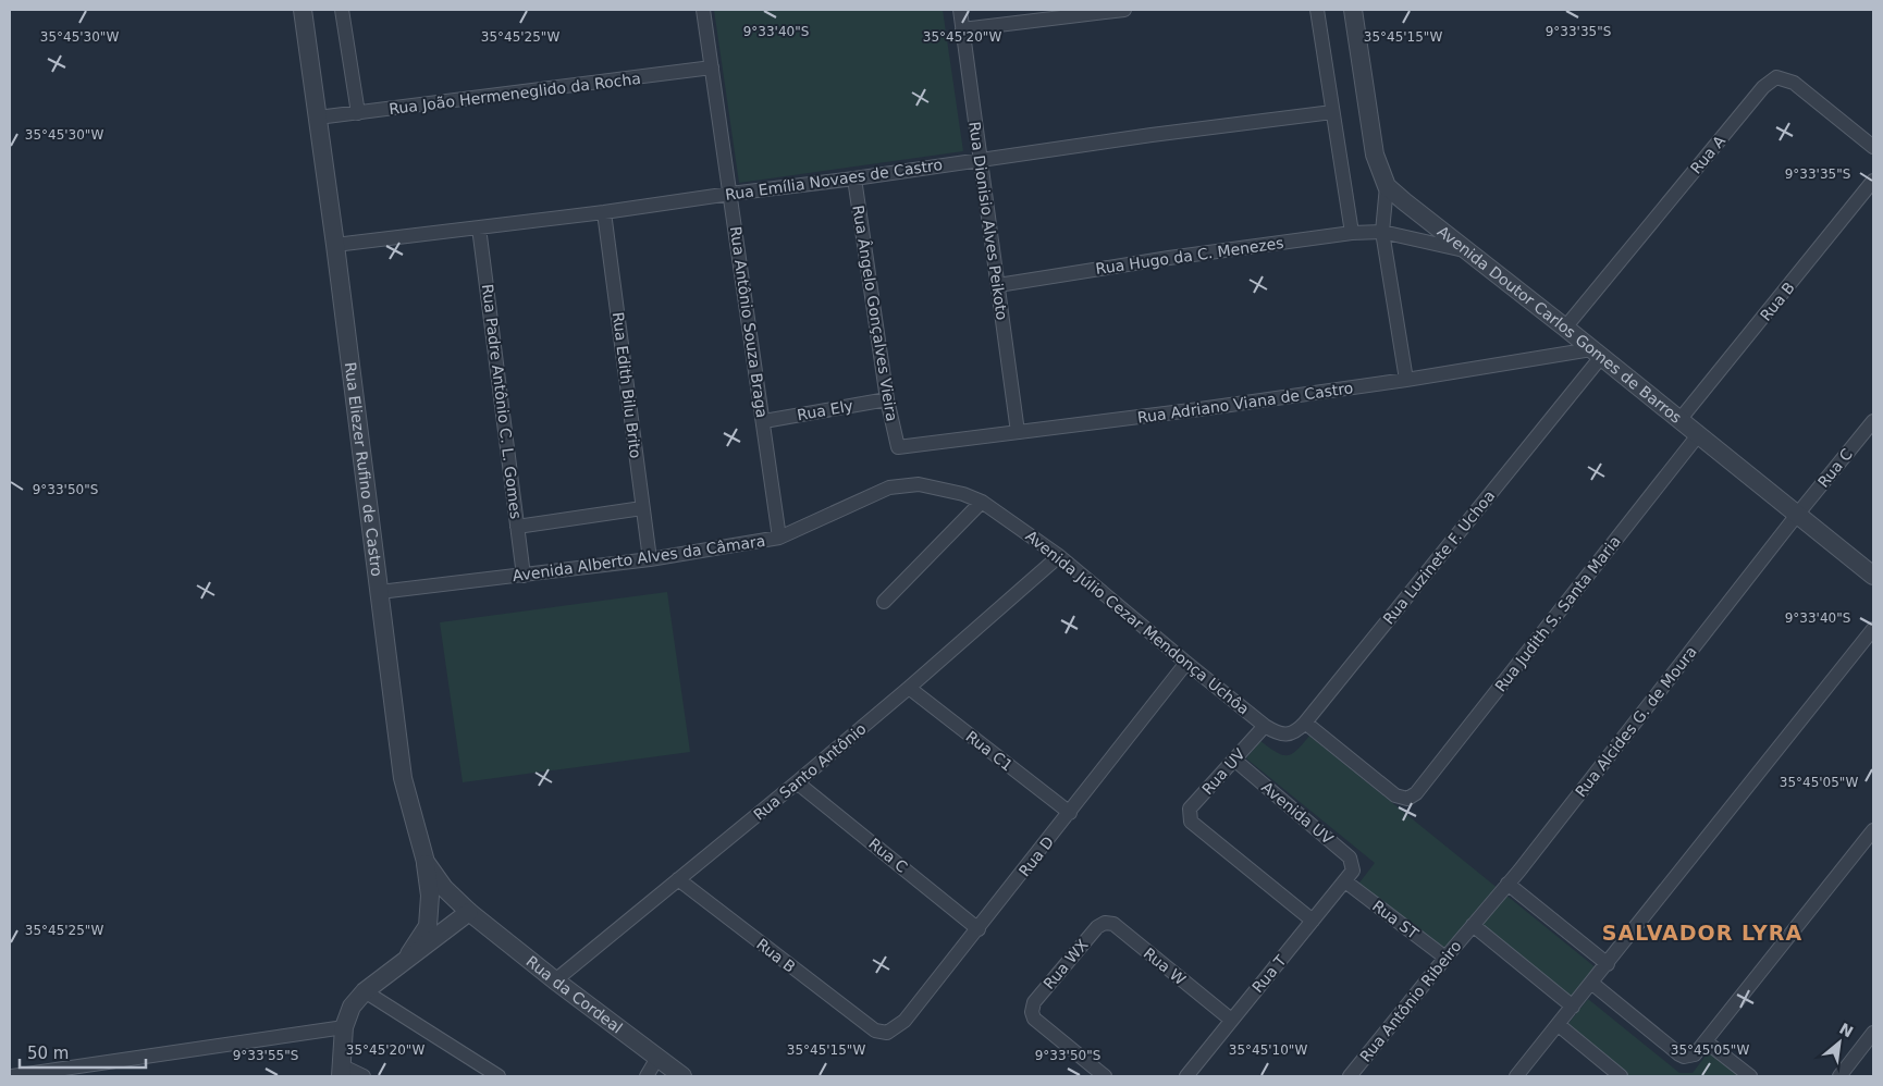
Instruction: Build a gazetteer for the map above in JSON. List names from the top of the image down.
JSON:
{
  "streets": {
    "street": [
      "Rua João Hermeneglido da Rocha",
      "Rua A",
      "Rua Emília Novaes de Castro",
      "Rua Dionisio Alves Peikoto",
      "Rua Hugo da C. Menezes",
      "Rua B",
      "Rua Ângelo Gonçalves Vieira",
      "Rua Antônio Souza Braga",
      "Avenida Doutor Carlos Gomes de Barros",
      "Rua Edith Bilu Brito",
      "Rua Padre Antônio C. L. Gomes",
      "Rua Adriano Viana de Castro",
      "Rua Ely",
      "Rua C",
      "Rua Eliezer Rufino de Castro",
      "Rua Luzinete F. Uchoa",
      "Avenida Alberto Alves da Câmara",
      "Rua Judith S. Santa Maria",
      "Avenida Júlio Cezar Mendonça Uchôa",
      "Rua Alcides G. de Moura",
      "Rua C1",
      "Rua Santo Antônio",
      "Rua UV",
      "Avenida UV",
      "Rua D",
      "Rua ST",
      "Rua WX",
      "Rua W",
      "Rua T",
      "Rua da Cordeal",
      "Rua Antônio Ribeiro"
    ]
  },
  "crossings": [
    ["Rua João Hermeneglido da Rocha", "Rua Antônio Souza Braga"],
    ["Rua João Hermeneglido da Rocha", "Rua Eliezer Rufino de Castro"],
    ["Rua A", "Avenida Doutor Carlos Gomes de Barros"],
    ["Rua Emília Novaes de Castro", "Rua Dionisio Alves Peikoto"],
    ["Rua Emília Novaes de Castro", "Rua Ângelo Gonçalves Vieira"],
    ["Rua Emília Novaes de Castro", "Rua Antônio Souza Braga"],
    ["Rua Emília Novaes de Castro", "Rua Edith Bilu Brito"],
    ["Rua Emília Novaes de Castro", "Rua Padre Antônio C. L. Gomes"],
    ["Rua Emília Novaes de Castro", "Rua Eliezer Rufino de Castro"],
    ["Rua Dionisio Alves Peikoto", "Rua Hugo da C. Menezes"],
    ["Rua Dionisio Alves Peikoto", "Rua Adriano Viana de Castro"],
    ["Rua Hugo da C. Menezes", "Avenida Doutor Carlos Gomes de Barros"],
    ["Rua B", "Avenida Doutor Carlos Gomes de Barros"],
    ["Rua B", "Rua Santo Antônio"],
    ["Rua B", "Rua D"],
    ["Rua Ângelo Gonçalves Vieira", "Rua Adriano Viana de Castro"],
    ["Rua Ângelo Gonçalves Vieira", "Rua Ely"],
    ["Rua Antônio Souza Braga", "Rua Ely"],
    ["Rua Antônio Souza Braga", "Avenida Alberto Alves da Câmara"],
    ["Avenida Doutor Carlos Gomes de Barros", "Rua Adriano Viana de Castro"],
    ["Avenida Doutor Carlos Gomes de Barros", "Rua C"],
    ["Avenida Doutor Carlos Gomes de Barros", "Rua Luzinete F. Uchoa"],
    ["Avenida Doutor Carlos Gomes de Barros", "Rua Judith S. Santa Maria"],
    ["Avenida Doutor Carlos Gomes de Barros", "Rua Alcides G. de Moura"],
    ["Rua Edith Bilu Brito", "Avenida Alberto Alves da Câmara"],
    ["Rua Padre Antônio C. L. Gomes", "Avenida Alberto Alves da Câmara"],
    ["Rua Adriano Viana de Castro", "Rua Luzinete F. Uchoa"],
    ["Rua C", "Rua Alcides G. de Moura"],
    ["Rua C", "Rua Santo Antônio"],
    ["Rua C", "Rua D"],
    ["Rua Eliezer Rufino de Castro", "Avenida Alberto Alves da Câmara"],
    ["Rua Eliezer Rufino de Castro", "Rua da Cordeal"],
    ["Rua Luzinete F. Uchoa", "Rua Judith S. Santa Maria"],
    ["Rua Luzinete F. Uchoa", "Avenida Júlio Cezar Mendonça Uchôa"],
    ["Rua Luzinete F. Uchoa", "Rua UV"],
    ["Avenida Alberto Alves da Câmara", "Avenida Júlio Cezar Mendonça Uchôa"],
    ["Avenida Júlio Cezar Mendonça Uchôa", "Rua Santo Antônio"],
    ["Avenida Júlio Cezar Mendonça Uchôa", "Rua UV"],
    ["Avenida Júlio Cezar Mendonça Uchôa", "Rua D"],
    ["Rua Alcides G. de Moura", "Rua Antônio Ribeiro"],
    ["Rua C1", "Rua Santo Antônio"],
    ["Rua C1", "Rua D"],
    ["Rua Santo Antônio", "Rua da Cordeal"],
    ["Rua UV", "Avenida UV"],
    ["Rua UV", "Rua T"],
    ["Avenida UV", "Rua ST"],
    ["Avenida UV", "Rua T"],
    ["Rua ST", "Rua T"],
    ["Rua ST", "Rua Antônio Ribeiro"],
    ["Rua WX", "Rua W"],
    ["Rua W", "Rua T"]
  ],
  "districts": ["SALVADOR LYRA"],
  "scale_bar": "50 m",
  "north": "top right",
  "coordinates": [
    "9°33'40\"S",
    "9°33'35\"S",
    "35°45'30\"W",
    "35°45'25\"W",
    "35°45'20\"W",
    "35°45'15\"W",
    "9°33'50\"S",
    "35°45'05\"W",
    "35°45'10\"W",
    "9°33'55\"S"
  ]
}
